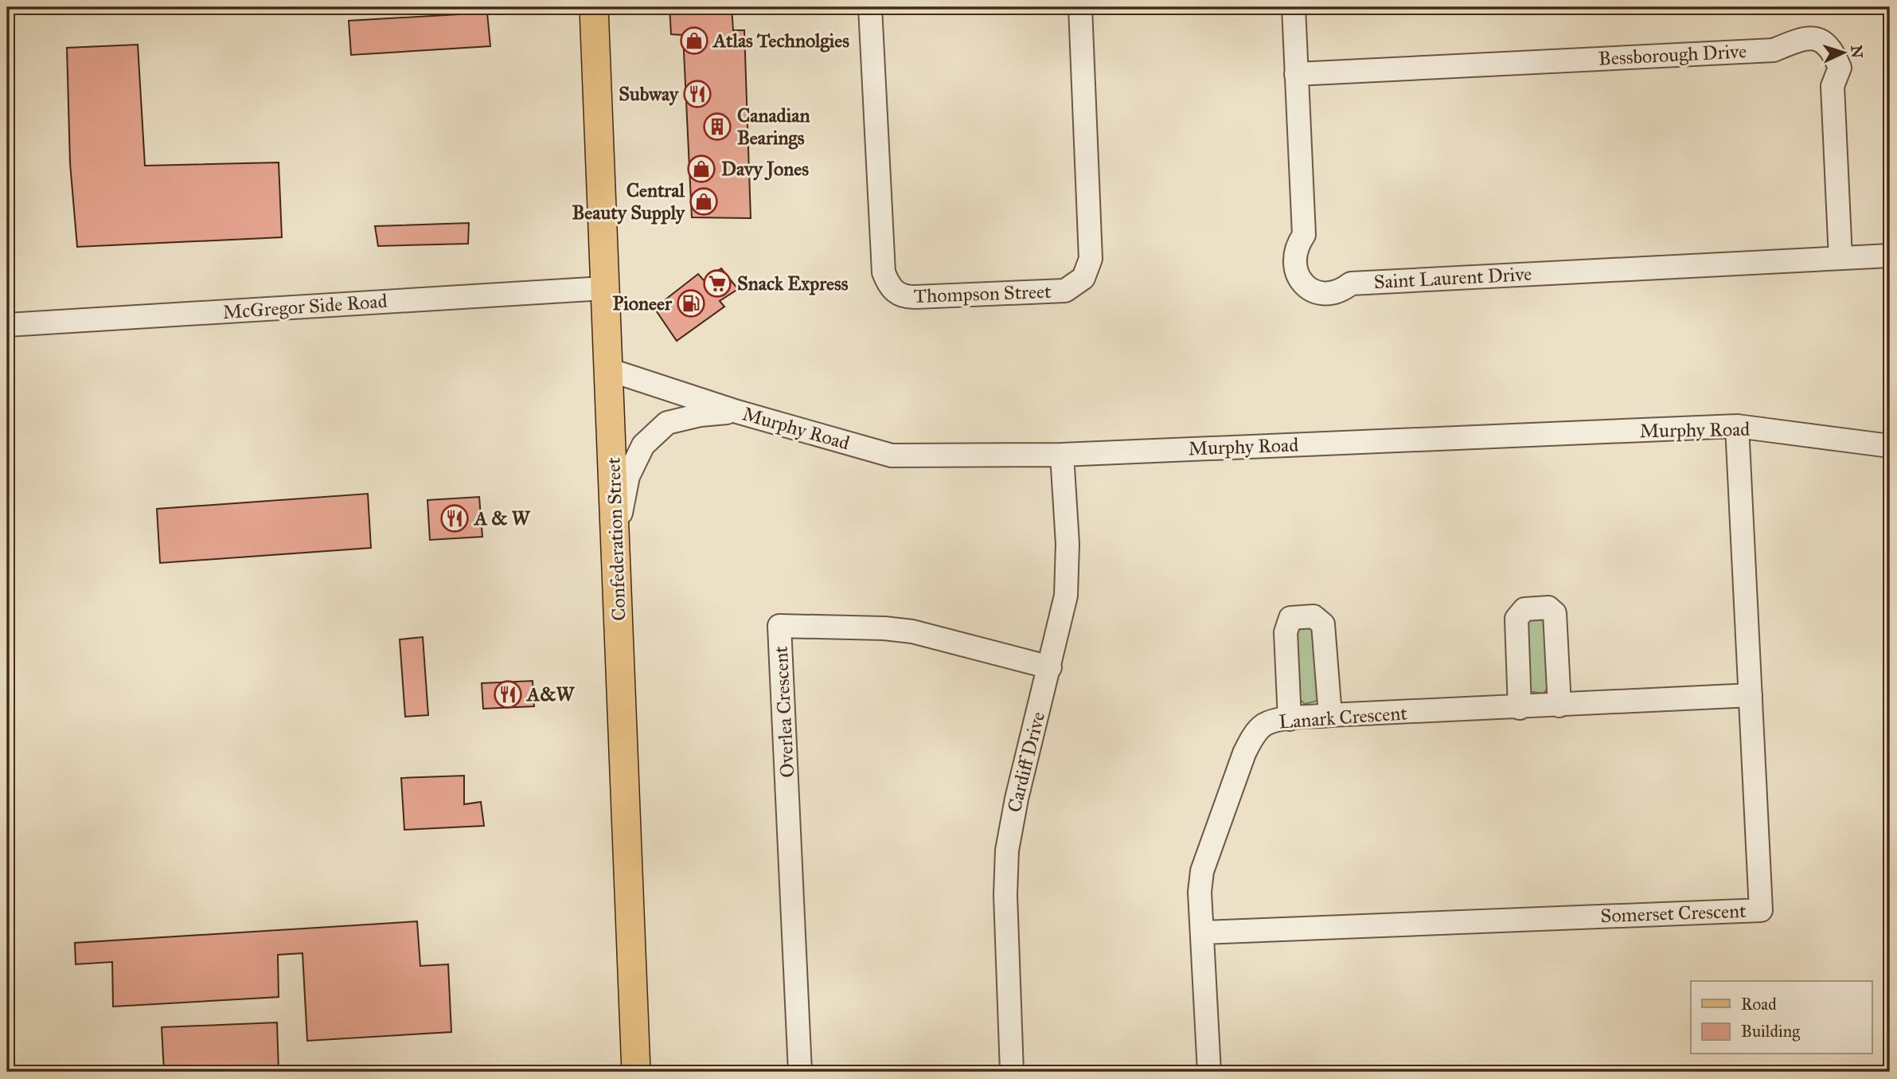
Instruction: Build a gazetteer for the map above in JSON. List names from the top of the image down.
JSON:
{
  "streets": {
    "main road": ["Confederation Street"],
    "street": [
      "Bessborough Drive",
      "Saint Laurent Drive",
      "Thompson Street",
      "McGregor Side Road",
      "Murphy Road",
      "Overlea Crescent",
      "Lanark Crescent",
      "Cardiff Drive",
      "Somerset Crescent"
    ]
  },
  "crossings": [
    ["Bessborough Drive", "Saint Laurent Drive"],
    ["McGregor Side Road", "Confederation Street"],
    ["Murphy Road", "Confederation Street"],
    ["Murphy Road", "Cardiff Drive"],
    ["Murphy Road", "Somerset Crescent"],
    ["Overlea Crescent", "Cardiff Drive"],
    ["Lanark Crescent", "Somerset Crescent"]
  ],
  "places": {
    "shop": ["Atlas Technolgies", "Davy Jones", "Central Beauty Supply"],
    "restaurant": ["Subway", "A & W", "A&W"],
    "building": ["Canadian Bearings"],
    "supermarket": ["Snack Express"],
    "fuel station": ["Pioneer"]
  },
  "legend": ["Road", "Building"],
  "north": "right"
}
